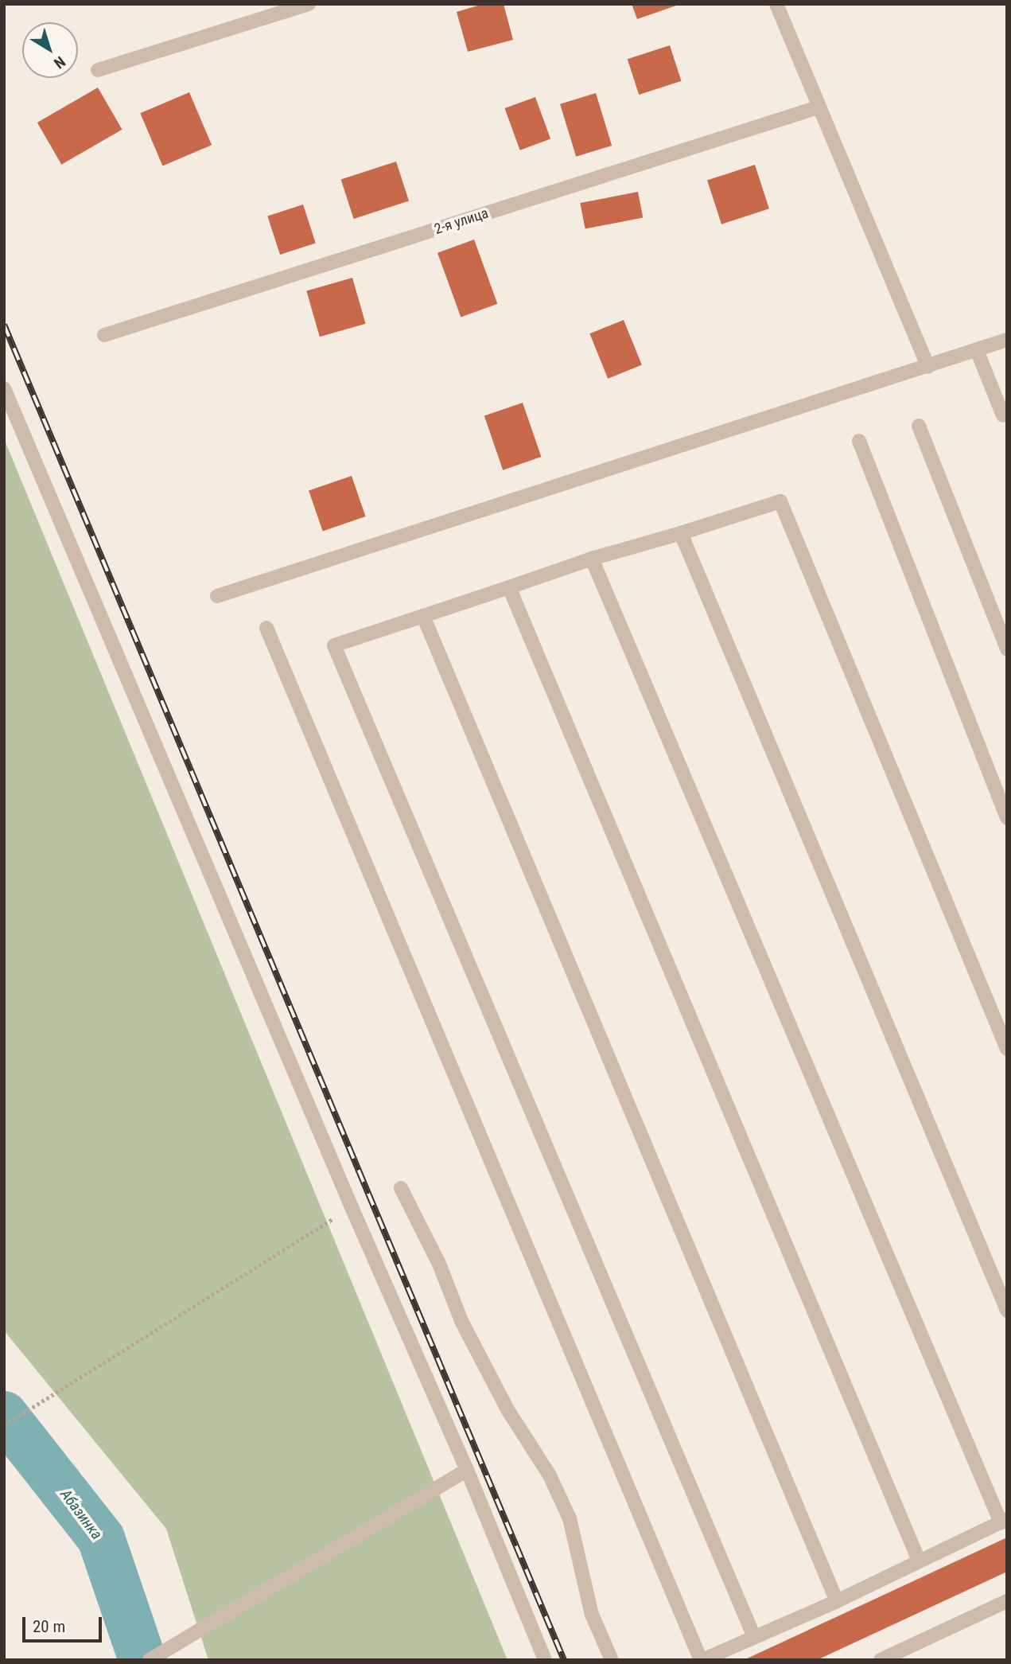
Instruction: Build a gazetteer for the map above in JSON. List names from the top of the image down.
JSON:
{
  "streets": {
    "street": ["2-я улица"]
  },
  "water": ["Абазинка"],
  "scale_bar": "20 m",
  "north": "bottom right"
}
